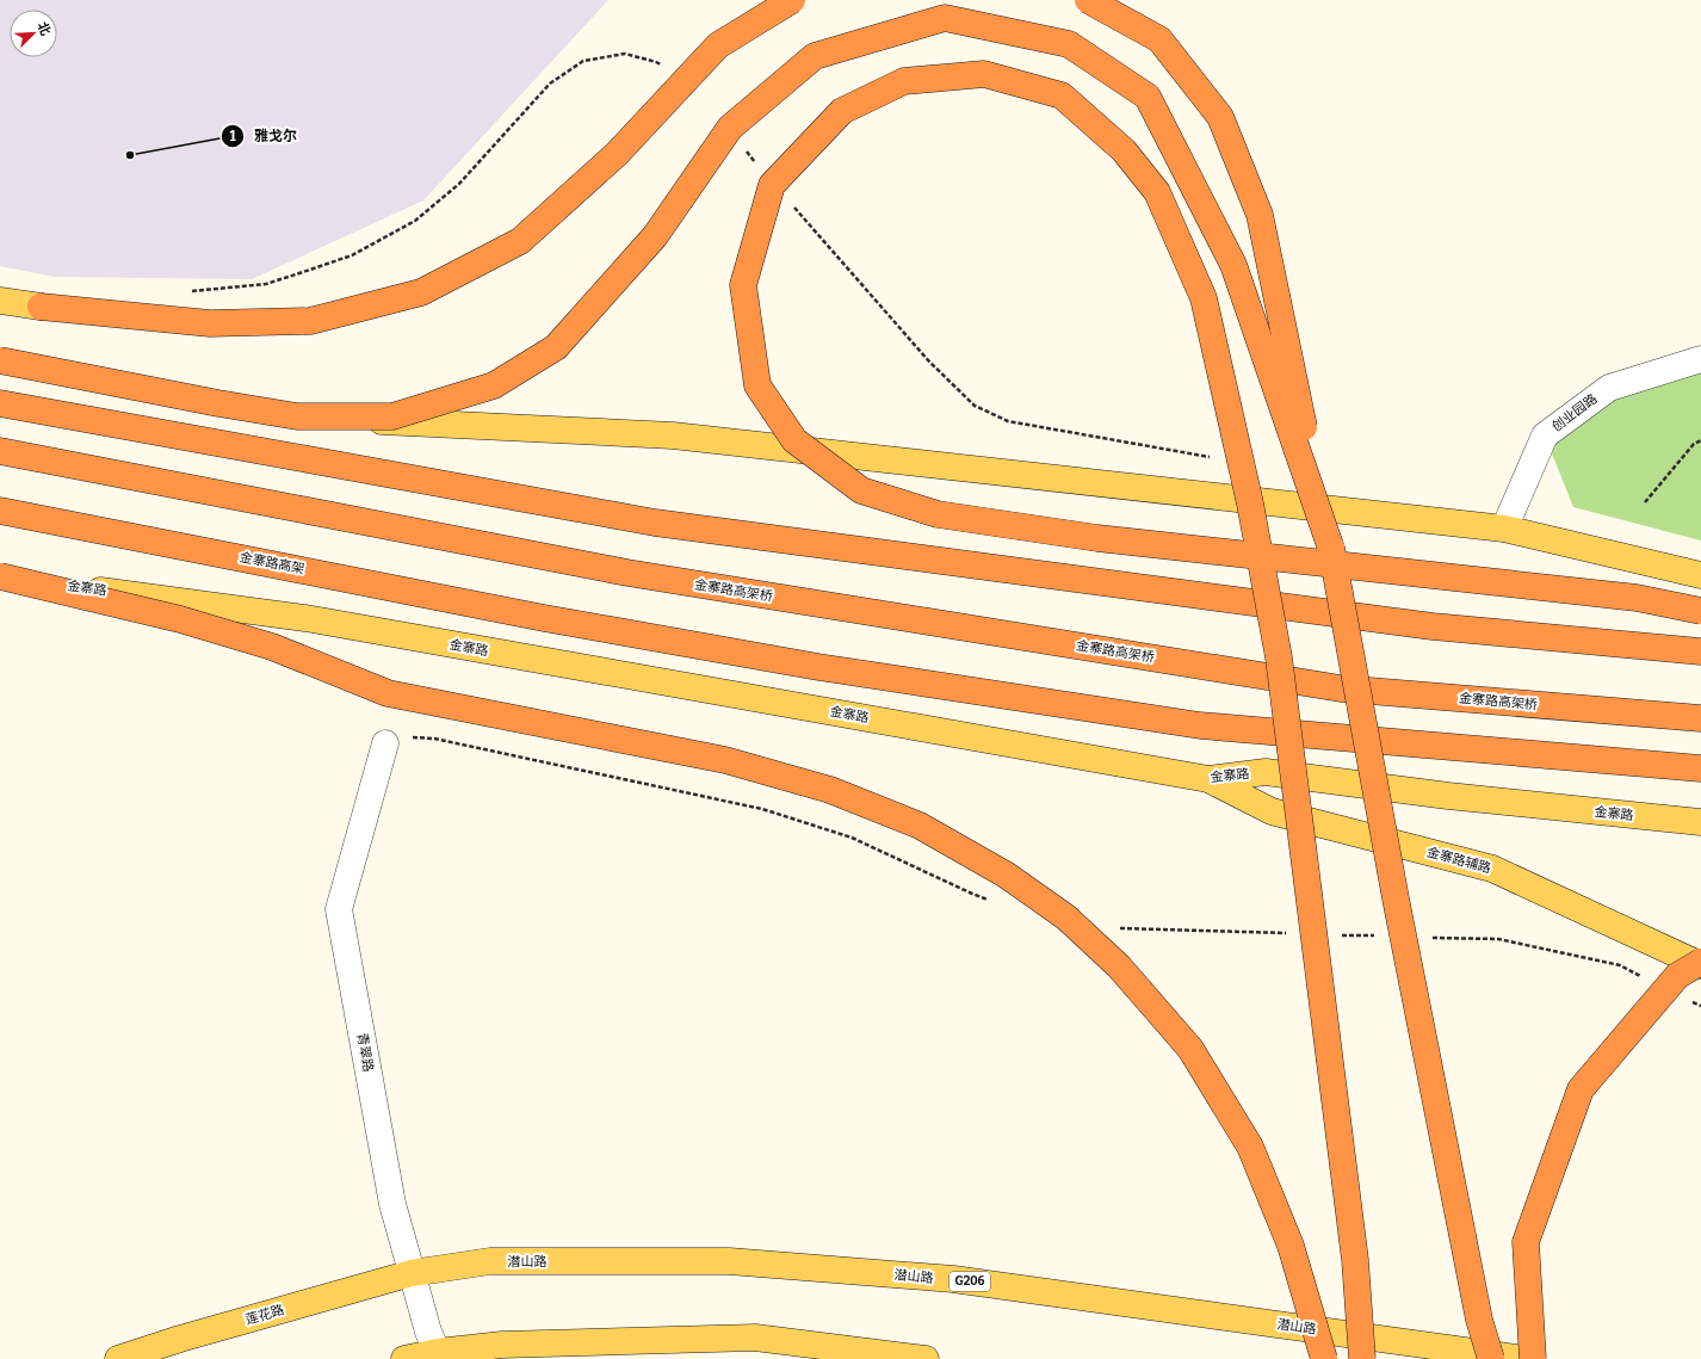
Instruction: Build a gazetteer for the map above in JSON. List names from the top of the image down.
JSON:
{
  "streets": {
    "highway": ["金寨路高架", "金寨路高架桥"],
    "main road": [
      "金寨路",
      "金寨路辅路",
      "潜山路",
      "G206",
      "莲花路"
    ],
    "street": ["创业园路", "青翠路"]
  },
  "crossings": [
    ["金寨路", "金寨路辅路"],
    ["青翠路", "潜山路"],
    ["青翠路", "莲花路"],
    ["潜山路", "莲花路"]
  ],
  "places": ["雅戈尔"],
  "north": "top right"
}
